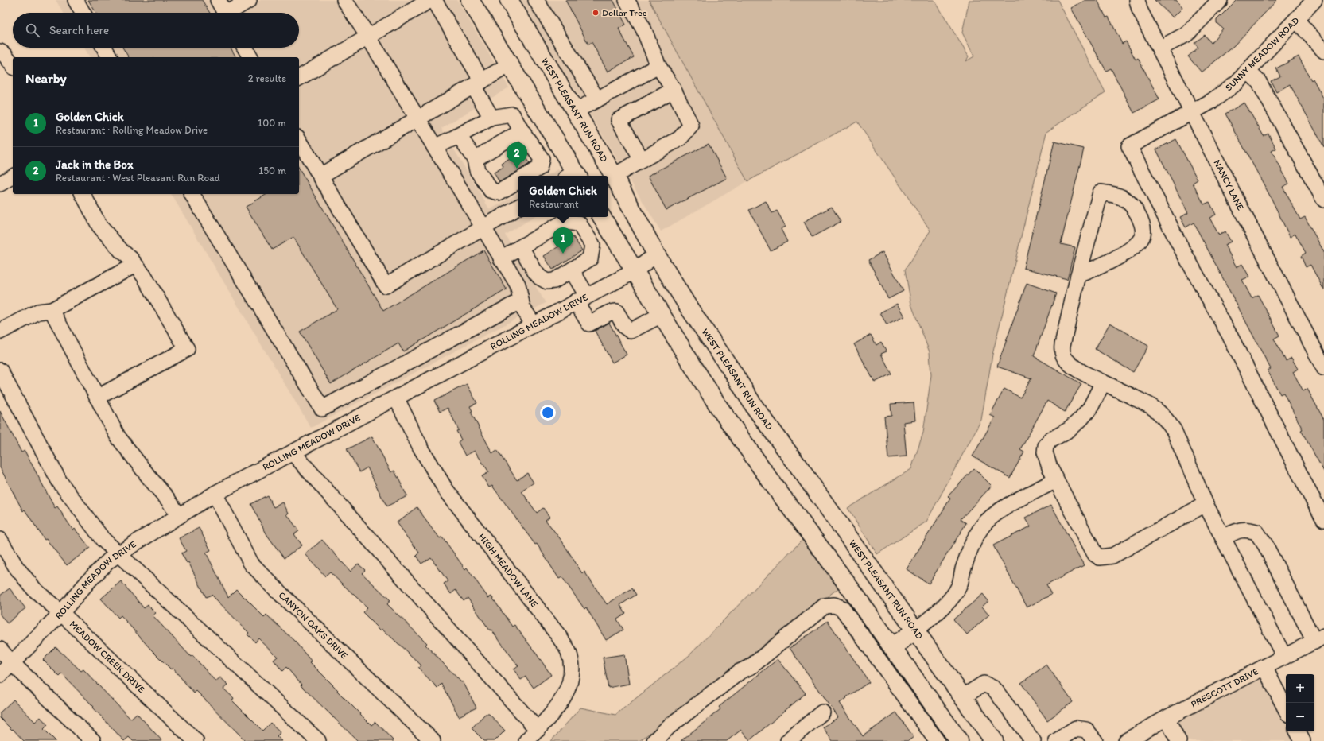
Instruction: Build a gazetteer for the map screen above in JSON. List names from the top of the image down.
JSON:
{
  "streets": {
    "main road": ["WEST PLEASANT RUN ROAD"],
    "street": [
      "SUNNY MEADOW ROAD",
      "NANCY LANE",
      "ROLLING MEADOW DRIVE",
      "HIGH MEADOW LANE",
      "CANYON OAKS DRIVE",
      "MEADOW CREEK DRIVE",
      "PRESCOTT DRIVE"
    ]
  },
  "crossings": [
    ["SUNNY MEADOW ROAD", "NANCY LANE"],
    ["WEST PLEASANT RUN ROAD", "ROLLING MEADOW DRIVE"],
    ["ROLLING MEADOW DRIVE", "HIGH MEADOW LANE"],
    ["ROLLING MEADOW DRIVE", "CANYON OAKS DRIVE"],
    ["ROLLING MEADOW DRIVE", "MEADOW CREEK DRIVE"]
  ],
  "places": ["Dollar Tree"],
  "page": {
    "search": "Search here",
    "heading": ["Nearby", "2 results"],
    "list": [
      {
        "mark": "1",
        "name": "Golden Chick",
        "note": "Restaurant · Rolling Meadow Drive",
        "value": "100 m"
      },
      {
        "mark": "2",
        "name": "Jack in the Box",
        "note": "Restaurant · West Pleasant Run Road",
        "value": "150 m"
      }
    ],
    "pins": ["2", "1"],
    "popup": ["Golden Chick", "Restaurant"],
    "map_buttons": ["+", "−"]
  }
}
